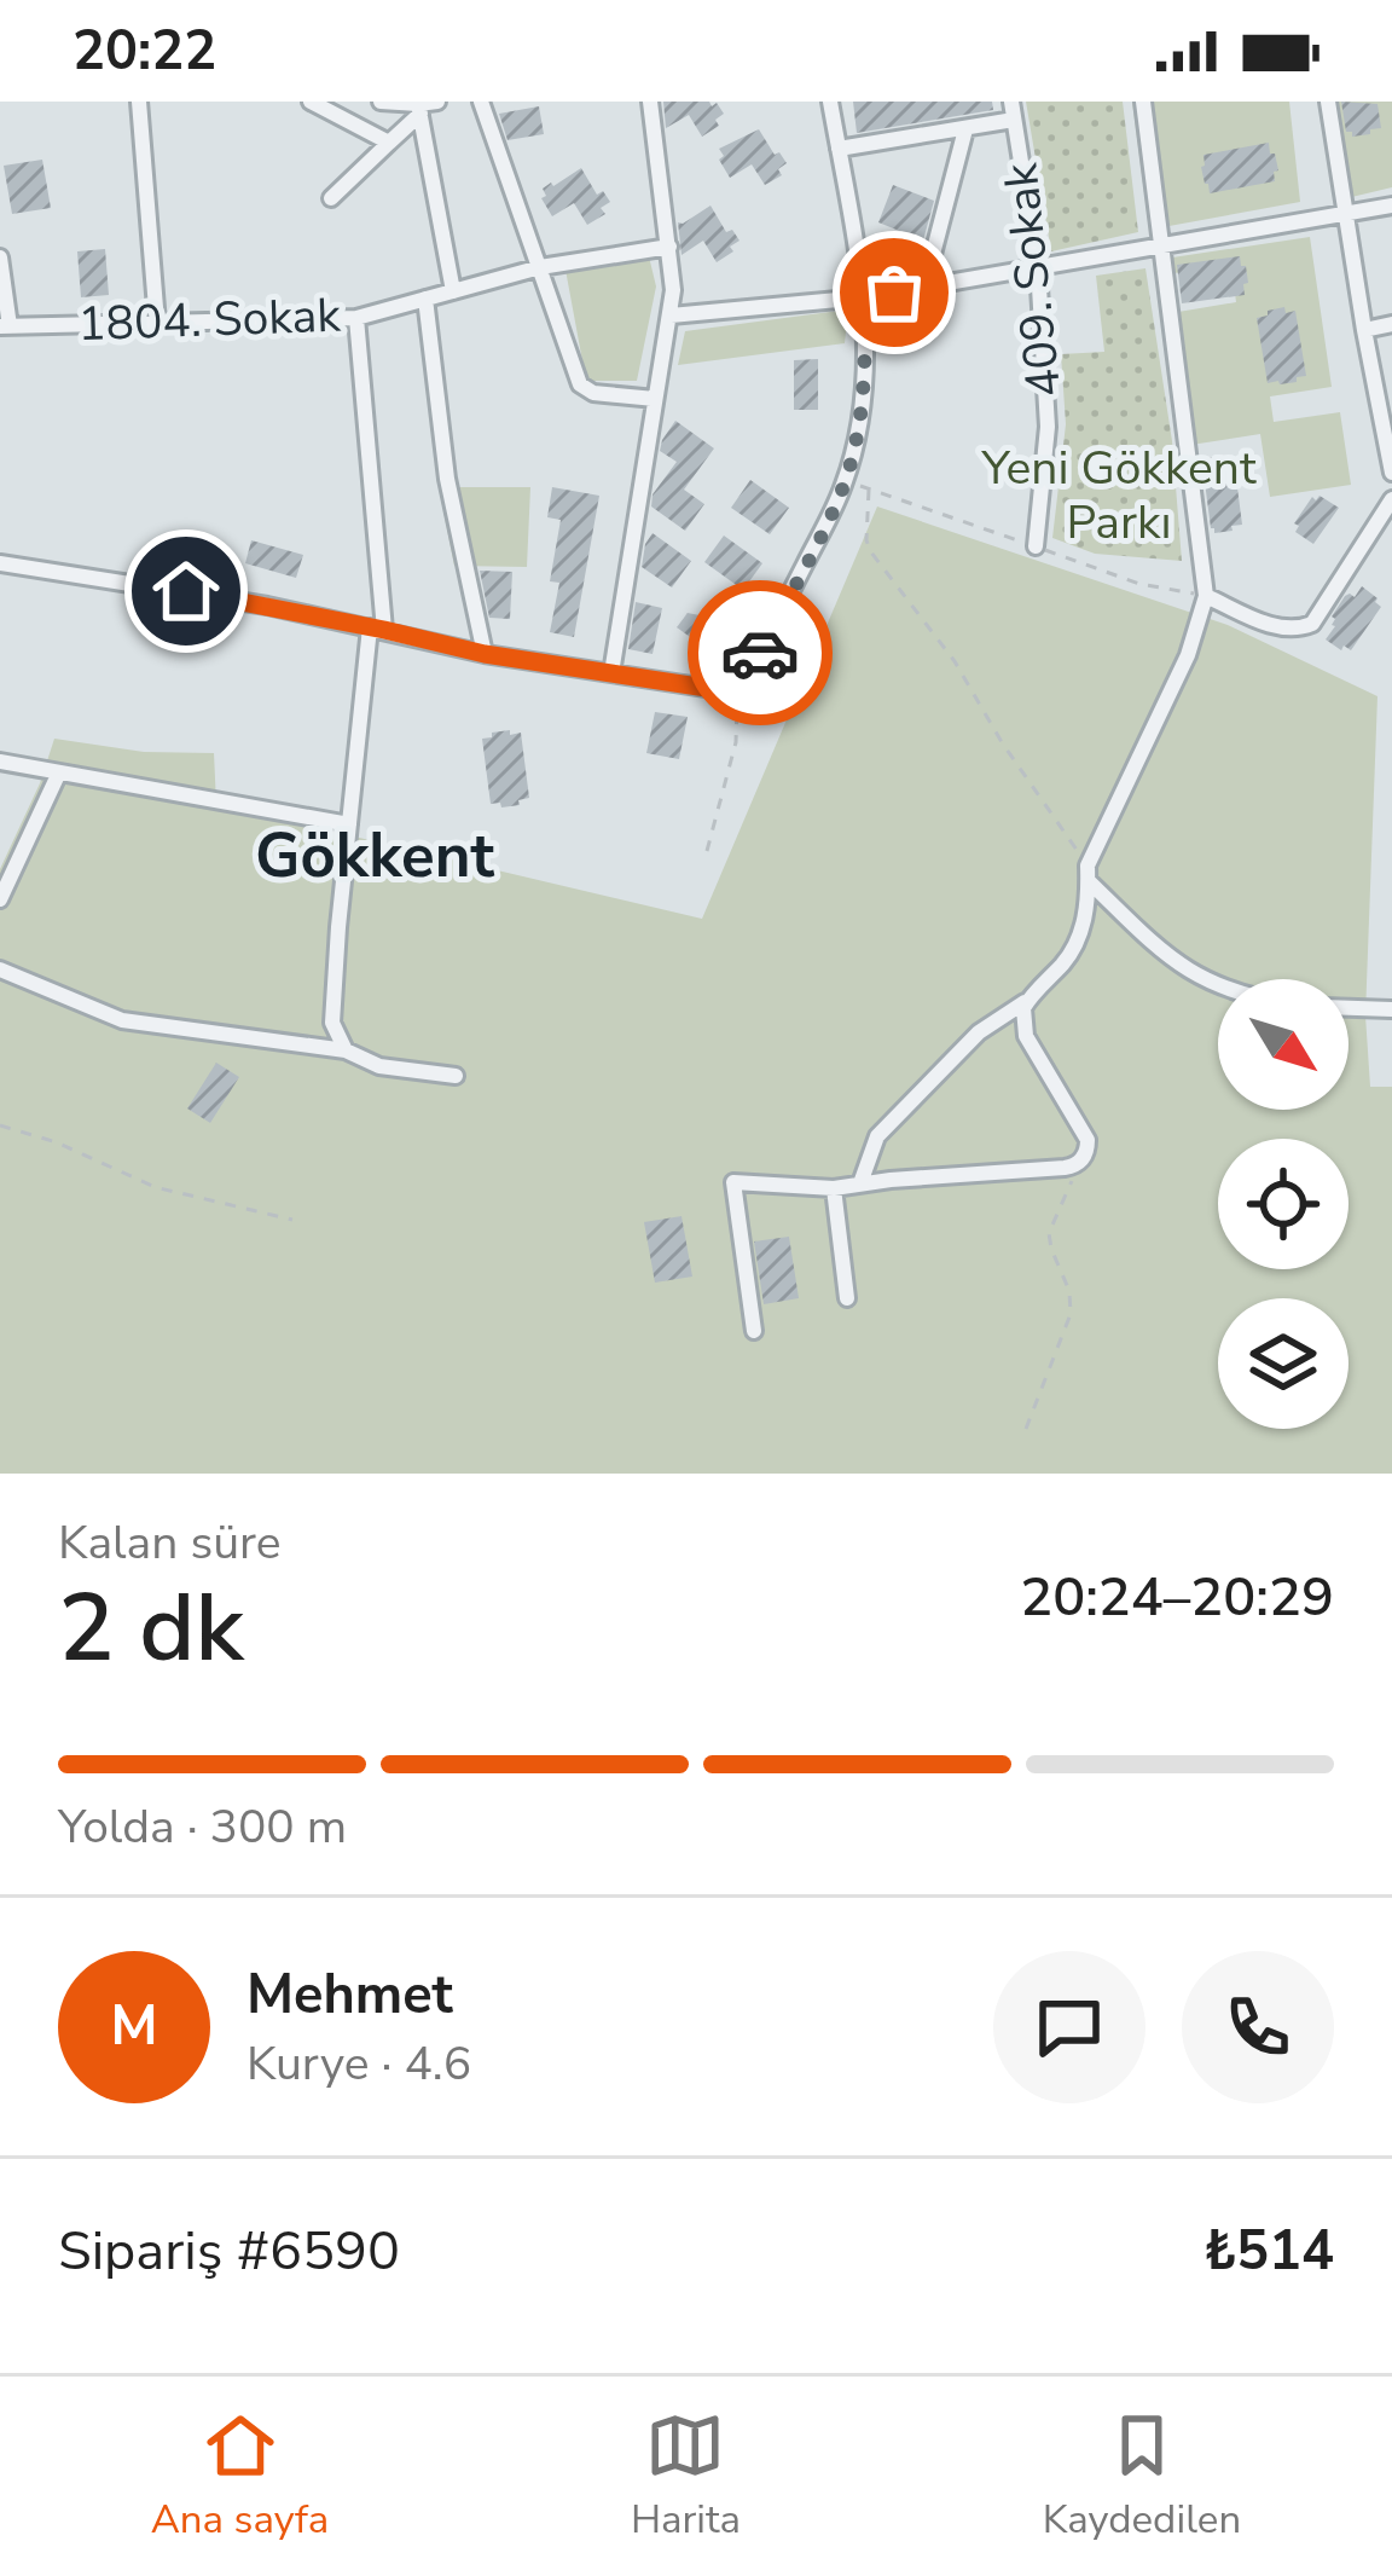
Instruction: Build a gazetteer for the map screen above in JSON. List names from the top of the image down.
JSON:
{
  "streets": {
    "street": ["409. Sokak", "1804. Sokak"]
  },
  "districts": ["Gökkent"],
  "parks": ["Yeni Gökkent Parkı"],
  "north": "bottom right",
  "page": {
    "status": "20:22",
    "heading": ["2 dk", "Kalan süre", "20:24–20:29"],
    "panel": [
      "Mehmet",
      "Kurye · 4.6",
      "Sipariş #6590",
      "₺514"
    ],
    "bar": "Yolda · 300 m",
    "round": "M",
    "tabs": ["Ana sayfa", "Harita", "Kaydedilen"]
  }
}
